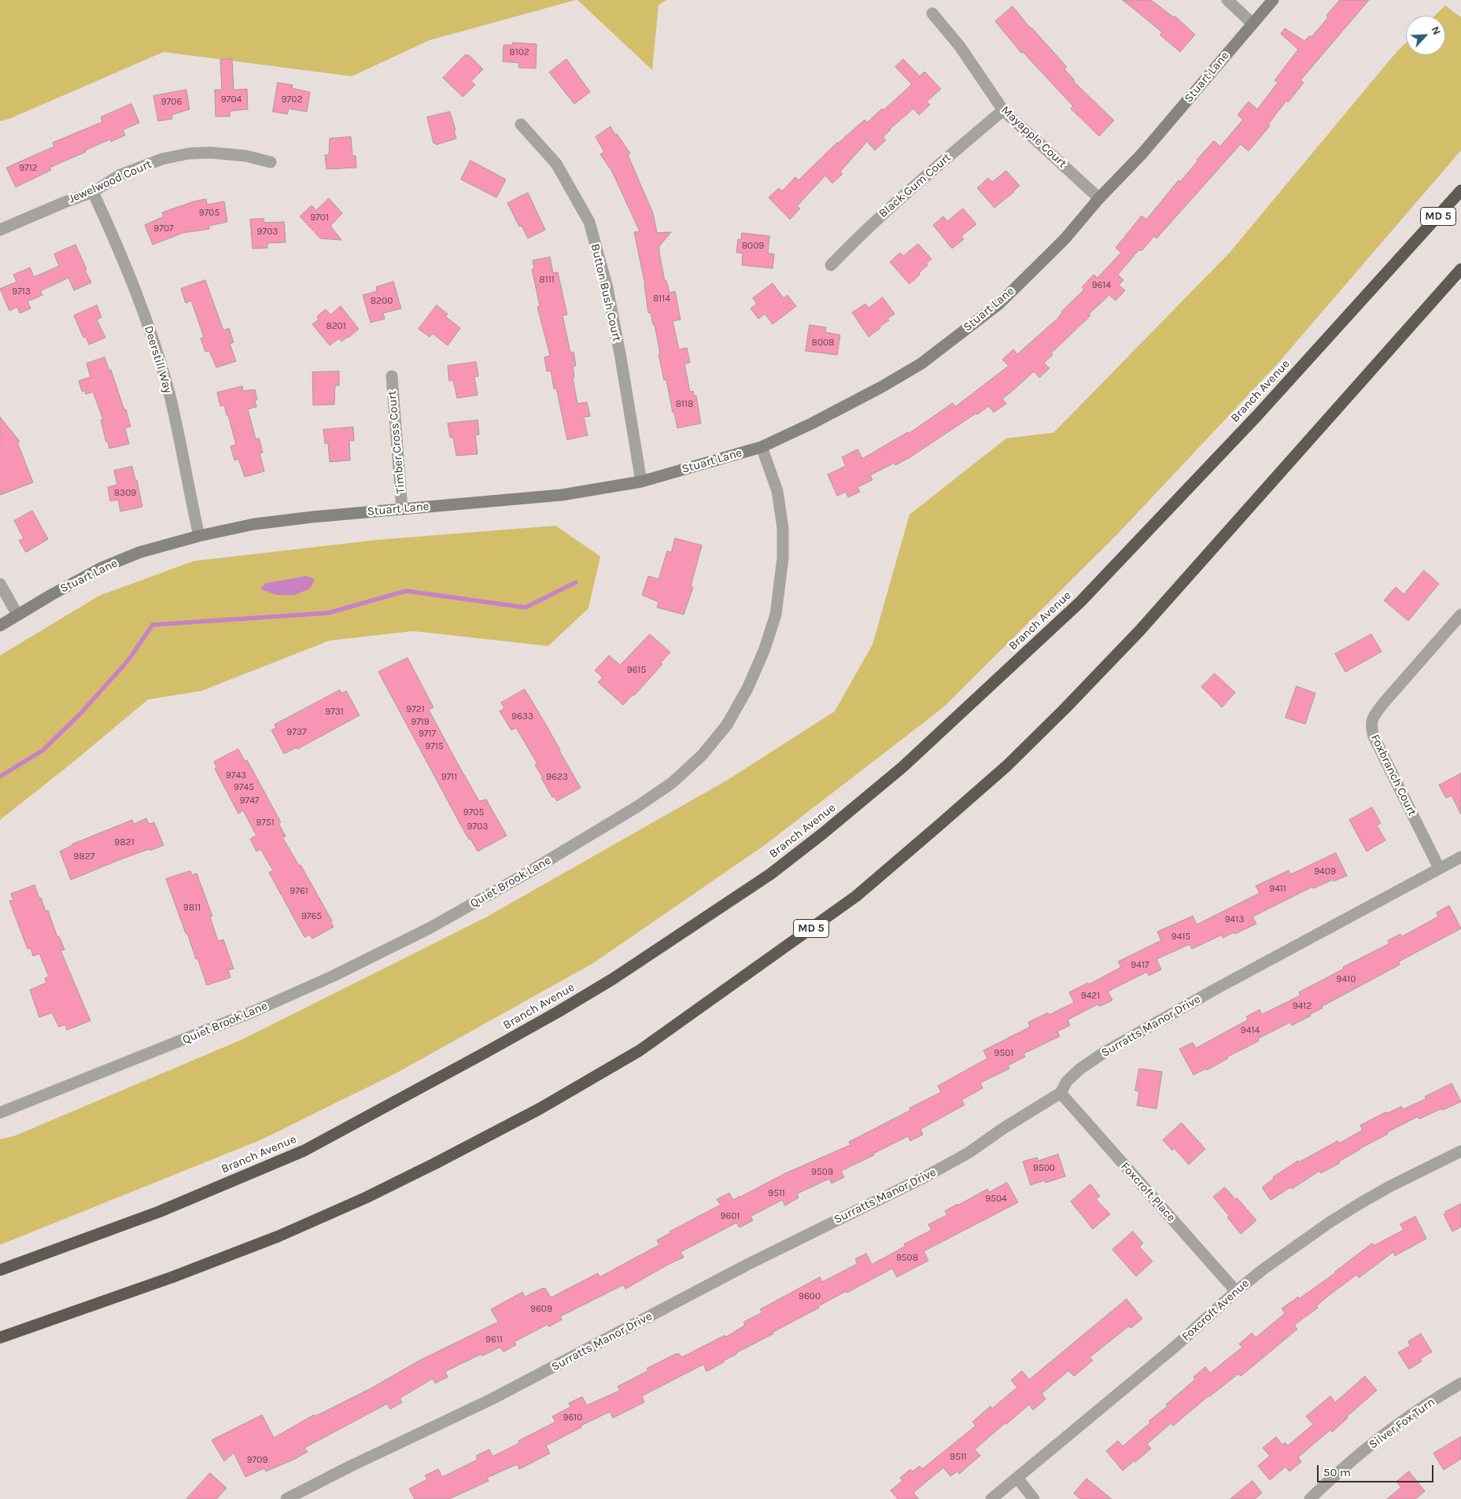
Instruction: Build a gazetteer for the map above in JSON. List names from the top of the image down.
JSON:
{
  "streets": {
    "highway": ["MD 5", "Branch Avenue"],
    "street": [
      "Stuart Lane",
      "Mayapple Court",
      "Jewelwood Court",
      "Black Gum Court",
      "Button Bush Court",
      "Deerstill Way",
      "Timber Cross Court",
      "Foxbranch Court",
      "Quiet Brook Lane",
      "Surratts Manor Drive",
      "Foxcroft Place",
      "Foxcroft Avenue",
      "Silver Fox Turn"
    ]
  },
  "crossings": [
    ["Stuart Lane", "Mayapple Court"],
    ["Stuart Lane", "Button Bush Court"],
    ["Stuart Lane", "Deerstill Way"],
    ["Stuart Lane", "Timber Cross Court"],
    ["Stuart Lane", "Quiet Brook Lane"],
    ["Mayapple Court", "Black Gum Court"],
    ["Jewelwood Court", "Deerstill Way"],
    ["Foxbranch Court", "Surratts Manor Drive"],
    ["Surratts Manor Drive", "Foxcroft Place"],
    ["Foxcroft Place", "Foxcroft Avenue"]
  ],
  "house_numbers": [
    "8102",
    "9704",
    "9702",
    "9706",
    "9712",
    "9705",
    "9701",
    "9707",
    "9703",
    "8009",
    "8111",
    "9614",
    "9713",
    "8114",
    "8200",
    "8201",
    "8008",
    "8118",
    "8309",
    "9615",
    "9721",
    "9731",
    "9633",
    "9719",
    "9737",
    "9717",
    "9715",
    "9743",
    "9711",
    "9623",
    "9745",
    "9747",
    "9705",
    "9751",
    "9703",
    "9821",
    "9827",
    "9409",
    "9411",
    "9761",
    "9811",
    "9765",
    "9413",
    "9415",
    "9417",
    "9410",
    "9421",
    "9412",
    "9414",
    "9501",
    "9500",
    "9509",
    "9511",
    "9504",
    "9601",
    "9508",
    "9600",
    "9609",
    "9611",
    "9610",
    "9511",
    "9709"
  ],
  "scale_bar": "50 m",
  "north": "top right"
}
